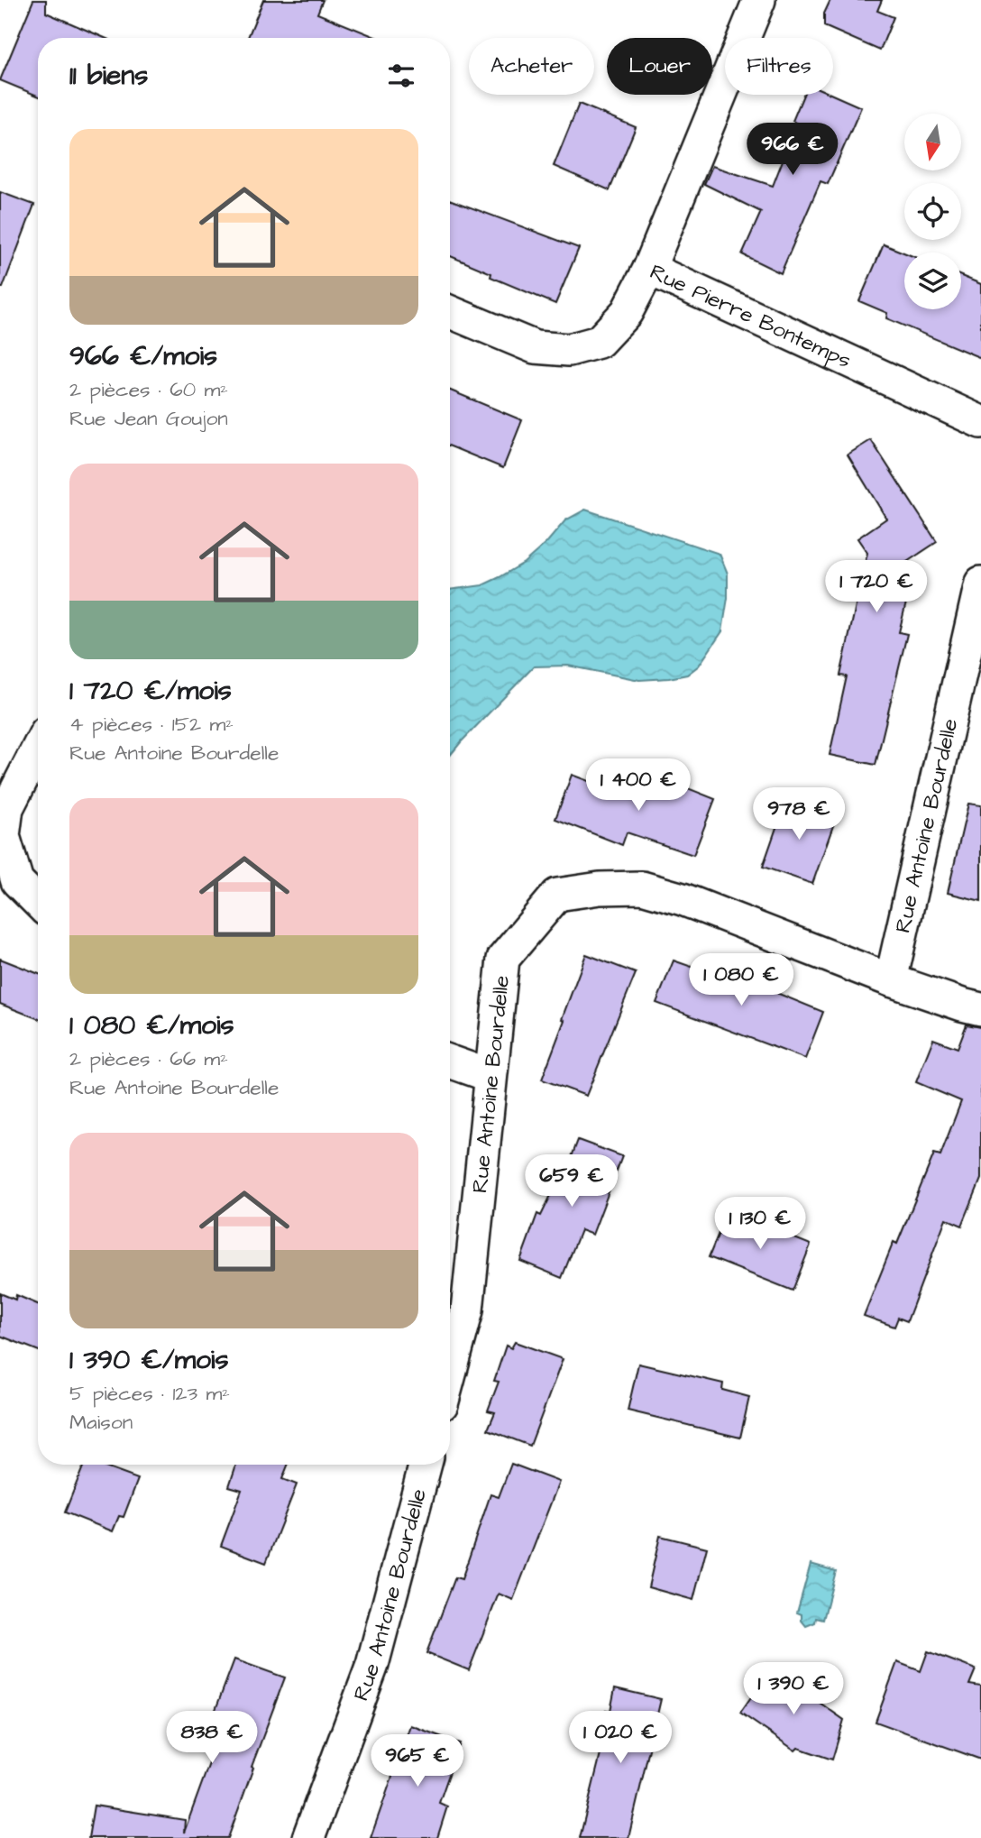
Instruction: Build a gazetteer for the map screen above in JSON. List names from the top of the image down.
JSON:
{
  "streets": {
    "street": ["Rue Pierre Bontemps", "Rue Antoine Bourdelle"]
  },
  "north": "bottom",
  "page": {
    "chip": ["Acheter", "Louer", "Filtres"],
    "heading": "11 biens",
    "list": [
      {
        "name": "966 €/mois",
        "note": "2 pièces · 60 m² · Rue Jean Goujon"
      },
      {
        "name": "1 720 €/mois",
        "note": "4 pièces · 152 m² · Rue Antoine Bourdelle"
      },
      {
        "name": "1 080 €/mois",
        "note": "2 pièces · 66 m² · Rue Antoine Bourdelle"
      },
      {
        "name": "1 390 €/mois",
        "note": "5 pièces · 123 m² · Maison"
      }
    ],
    "price": [
      "966 €",
      "1 720 €",
      "1 400 €",
      "978 €",
      "1 080 €",
      "659 €",
      "1 130 €",
      "1 390 €",
      "838 €",
      "1 020 €",
      "965 €"
    ]
  }
}
